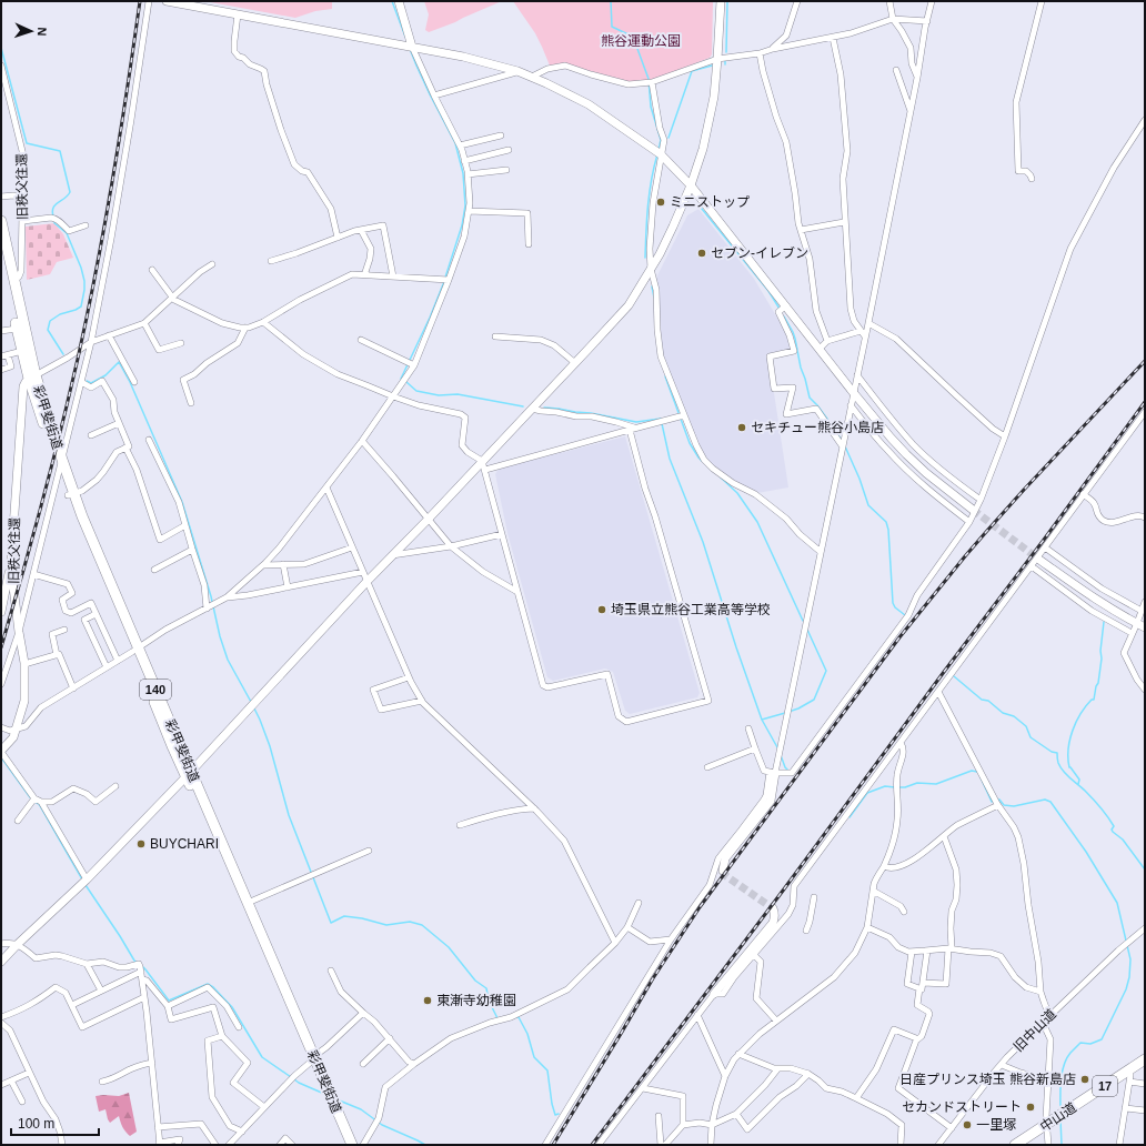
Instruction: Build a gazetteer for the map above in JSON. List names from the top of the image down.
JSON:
{
  "streets": {
    "highway": [
      "彩甲斐街道",
      "140",
      "17",
      "中山道"
    ],
    "street": ["旧秩父往還", "旧中山道"]
  },
  "crossings": [
    ["旧秩父往還", "彩甲斐街道"]
  ],
  "parks": ["熊谷運動公園"],
  "places": [
    "ミニストップ",
    "セブン-イレブン",
    "セキチュー熊谷小島店",
    "埼玉県立熊谷工業高等学校",
    "BUYCHARI",
    "東漸寺幼稚園",
    "日産プリンス埼玉 熊谷新島店",
    "セカンドストリート",
    "一里塚"
  ],
  "scale_bar": "100 m",
  "north": "right"
}
